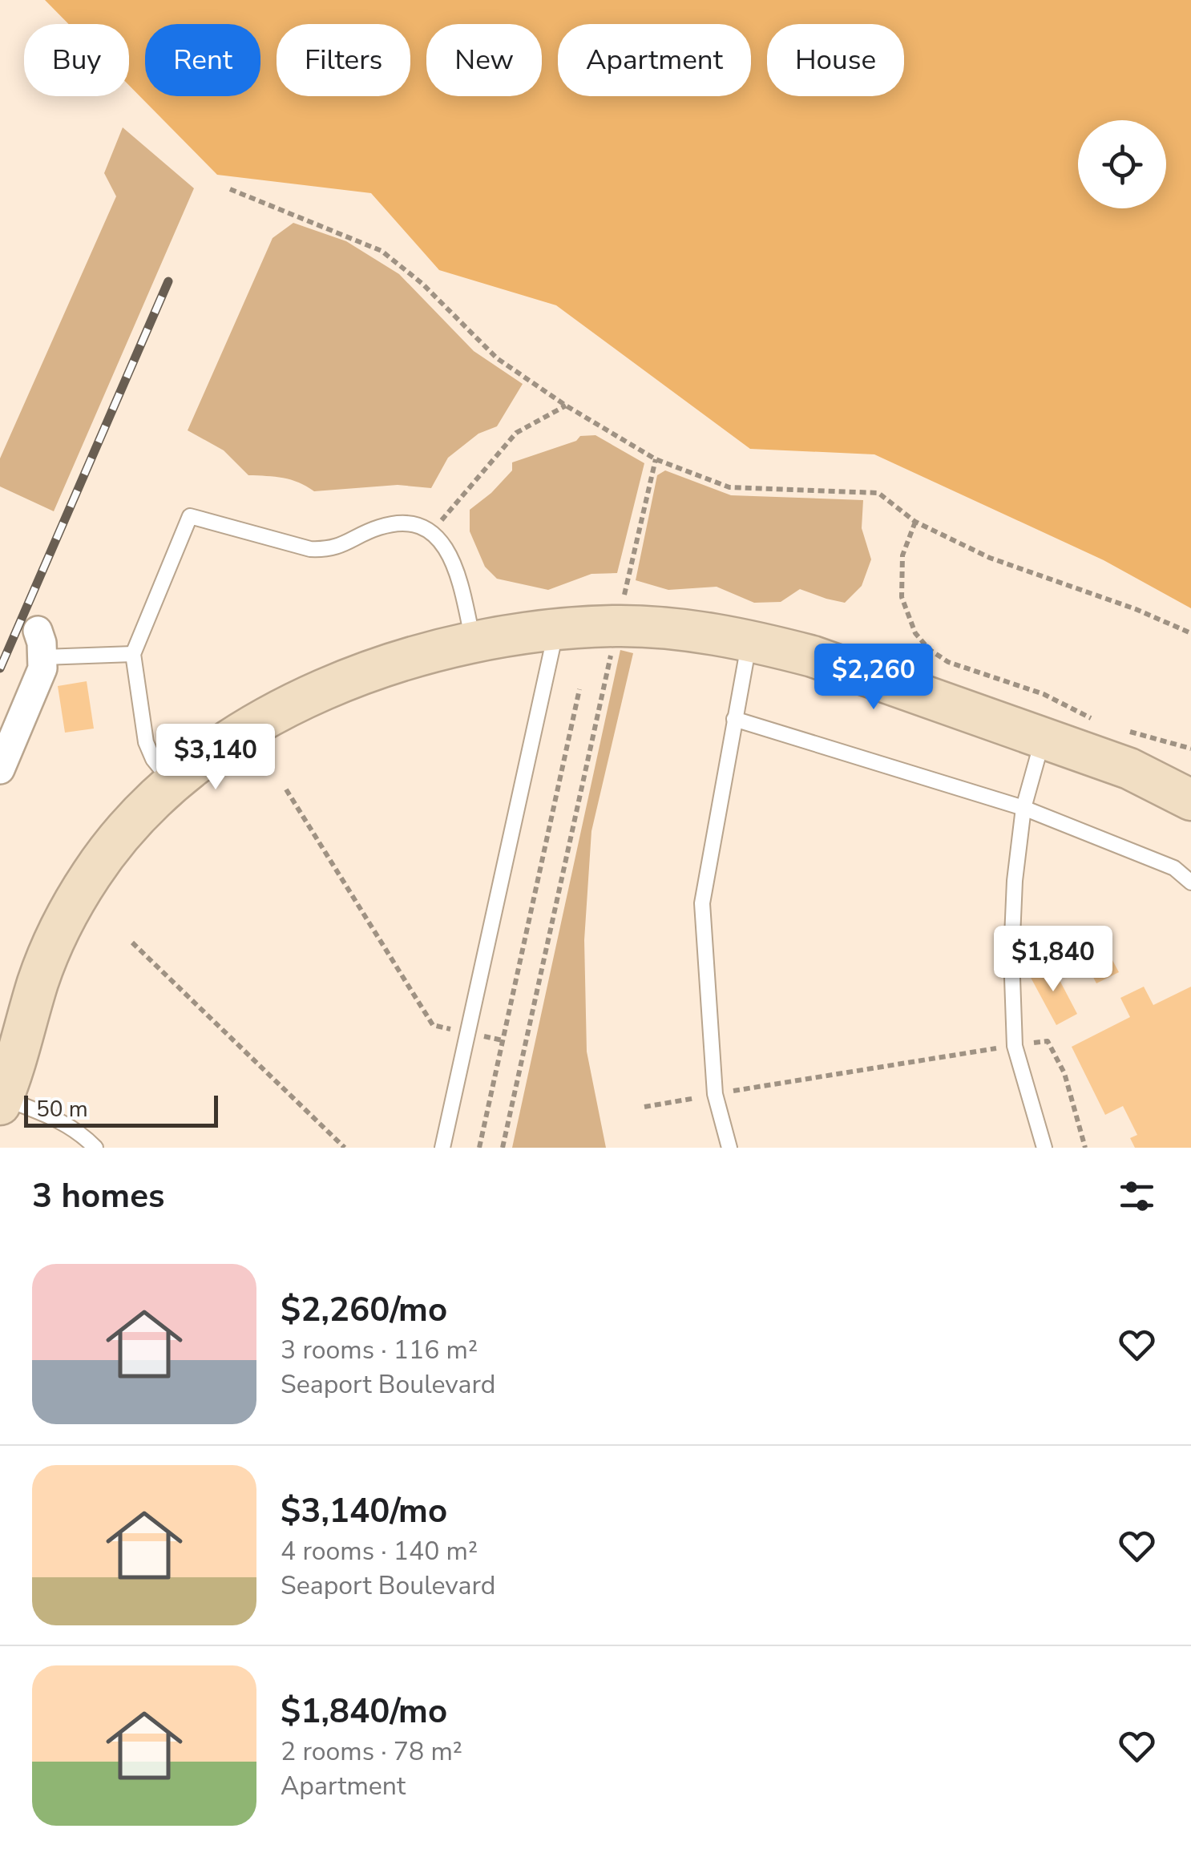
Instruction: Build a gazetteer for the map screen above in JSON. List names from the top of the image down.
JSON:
{
  "scale_bar": "50 m",
  "page": {
    "chip": [
      "Buy",
      "Rent",
      "Filters",
      "New",
      "Apartment",
      "House"
    ],
    "price": ["$2,260", "$3,140", "$1,840"],
    "scale": "50 m",
    "heading": "3 homes",
    "list": [
      {
        "name": "$2,260/mo",
        "note": "3 rooms · 116 m² · Seaport Boulevard"
      },
      {
        "name": "$3,140/mo",
        "note": "4 rooms · 140 m² · Seaport Boulevard"
      },
      {
        "name": "$1,840/mo",
        "note": "2 rooms · 78 m² · Apartment"
      }
    ]
  }
}
